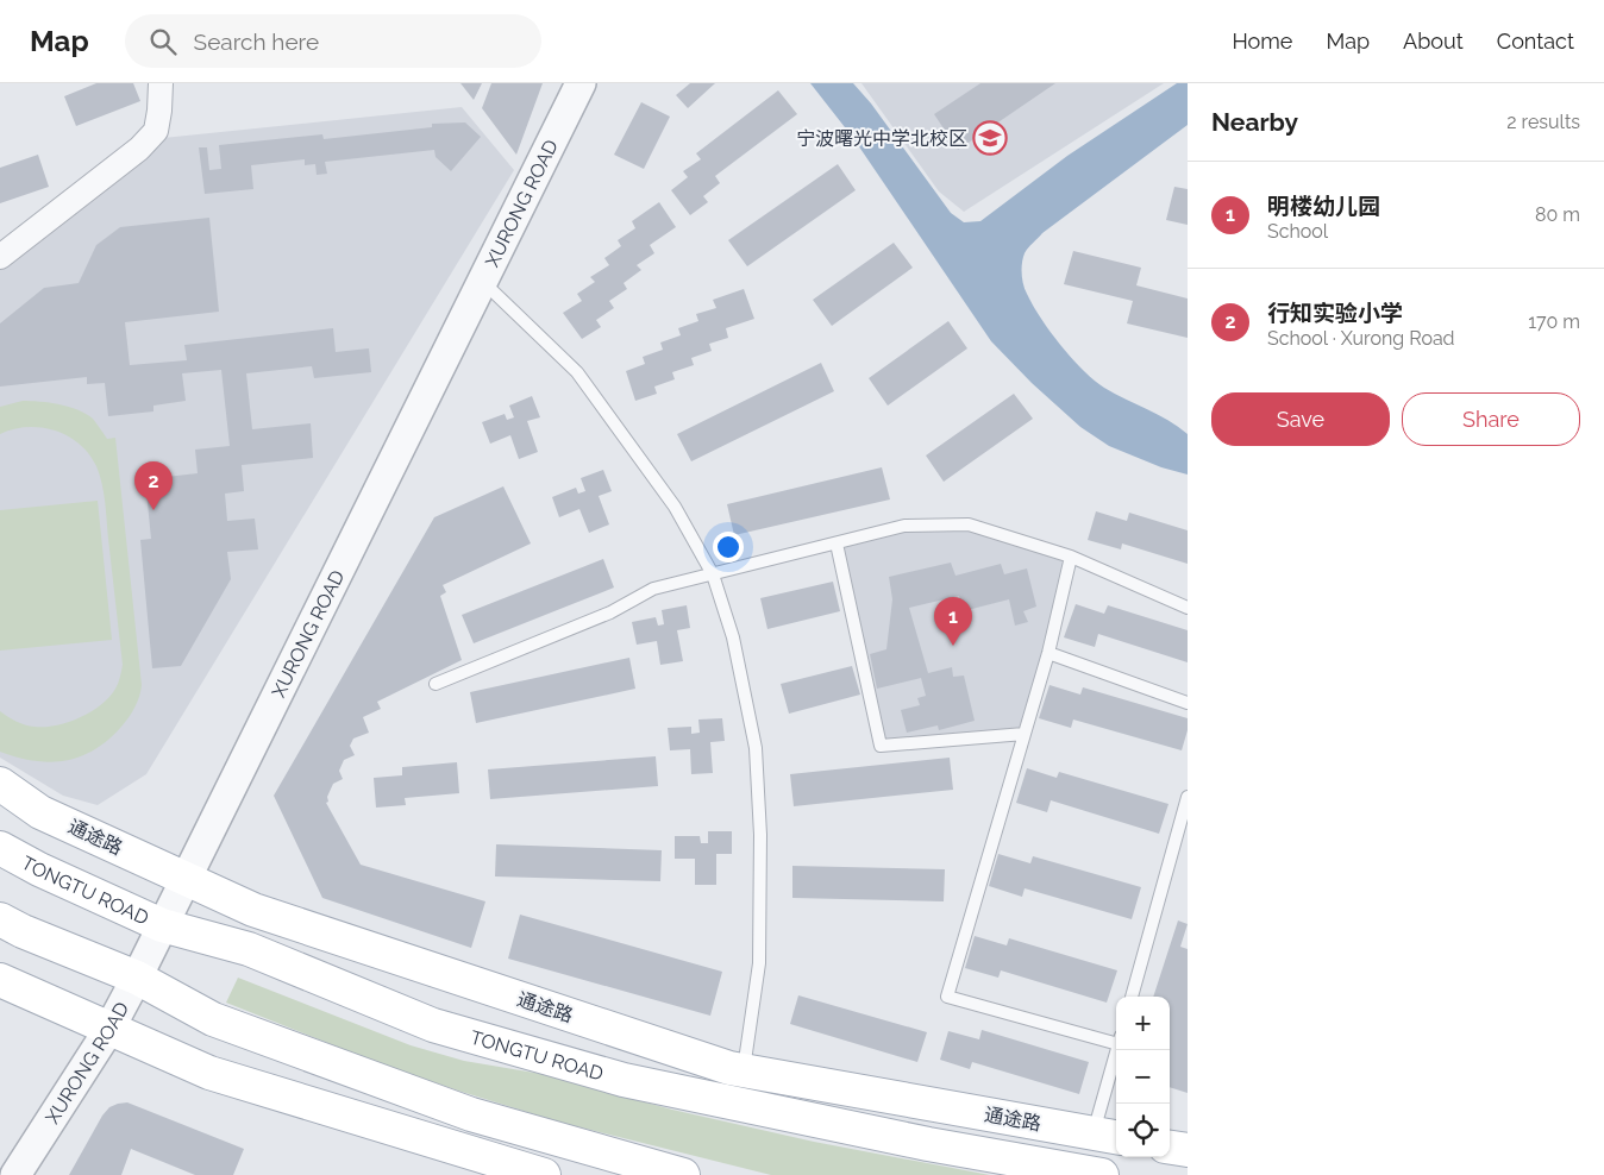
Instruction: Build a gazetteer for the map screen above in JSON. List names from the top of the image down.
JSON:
{
  "streets": {
    "main road": ["通途路", "TONGTU ROAD"],
    "street": ["XURONG ROAD"]
  },
  "crossings": [
    ["XURONG ROAD", "通途路"],
    ["XURONG ROAD", "TONGTU ROAD"]
  ],
  "places": {
    "school or university": ["宁波曙光中学北校区"]
  },
  "page": {
    "header": "Map",
    "search": "Search here",
    "nav": [
      "Home",
      "Map",
      "About",
      "Contact"
    ],
    "heading": ["Nearby", "2 results"],
    "list": [
      {
        "mark": "1",
        "name": "明楼幼儿园",
        "note": "School",
        "value": "80 m"
      },
      {
        "mark": "2",
        "name": "行知实验小学",
        "note": "School · Xurong Road",
        "value": "170 m"
      }
    ],
    "buttons": ["Save", "Share"],
    "pins": ["2", "1"],
    "map_buttons": ["+", "−"]
  }
}
